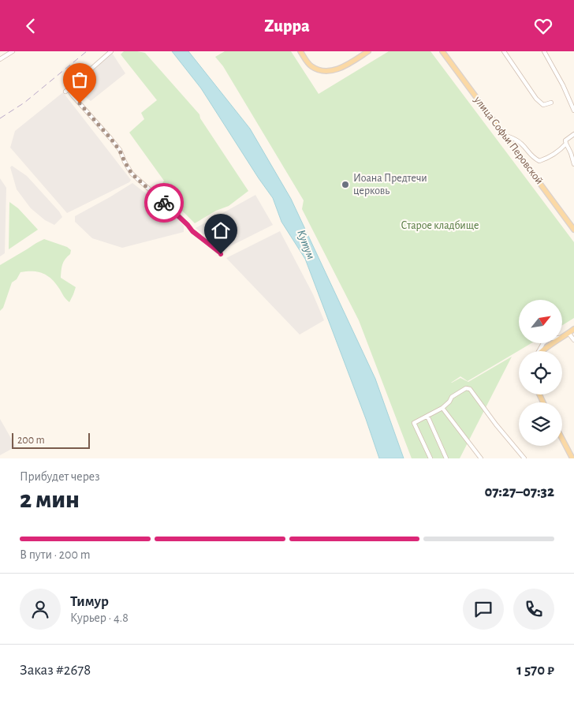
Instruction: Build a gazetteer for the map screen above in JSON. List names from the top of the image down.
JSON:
{
  "streets": {
    "main road": ["улица Софьи Перовской"]
  },
  "water": ["Кутум"],
  "parks": ["Старое кладбище"],
  "places": ["Иоана Предтечи церковь"],
  "scale_bar": "200 m",
  "north": "top right",
  "page": {
    "header": "Zuppa",
    "scale": "200 m",
    "heading": ["2 мин", "Прибудет через", "07:27–07:32"],
    "panel": [
      "Тимур",
      "Курьер · 4.8",
      "Заказ #2678",
      "1 570 ₽"
    ],
    "bar": "В пути · 200 m"
  }
}
